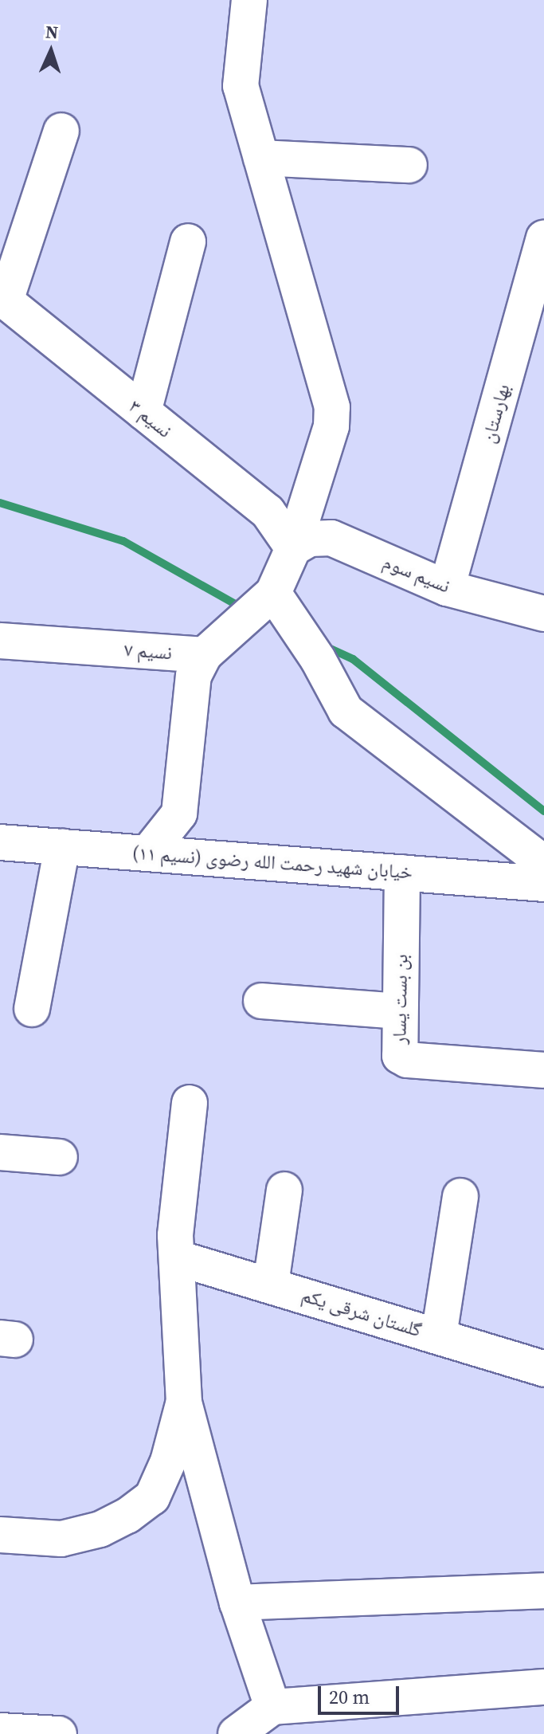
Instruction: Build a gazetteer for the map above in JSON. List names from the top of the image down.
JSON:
{
  "streets": {
    "street": [
      "بهارستان",
      "نسیم ۳",
      "نسیم سوم",
      "نسیم ۷",
      "خیابان شهید رحمت الله رضوی (نسیم ۱۱)",
      "بن بست یسار",
      "گلستان شرقی یکم"
    ]
  },
  "crossings": [
    ["بهارستان", "نسیم سوم"],
    ["نسیم ۳", "نسیم سوم"],
    ["خیابان شهید رحمت الله رضوی (نسیم ۱۱)", "بن بست یسار"]
  ],
  "scale_bar": "20 m",
  "north": "top"
}
